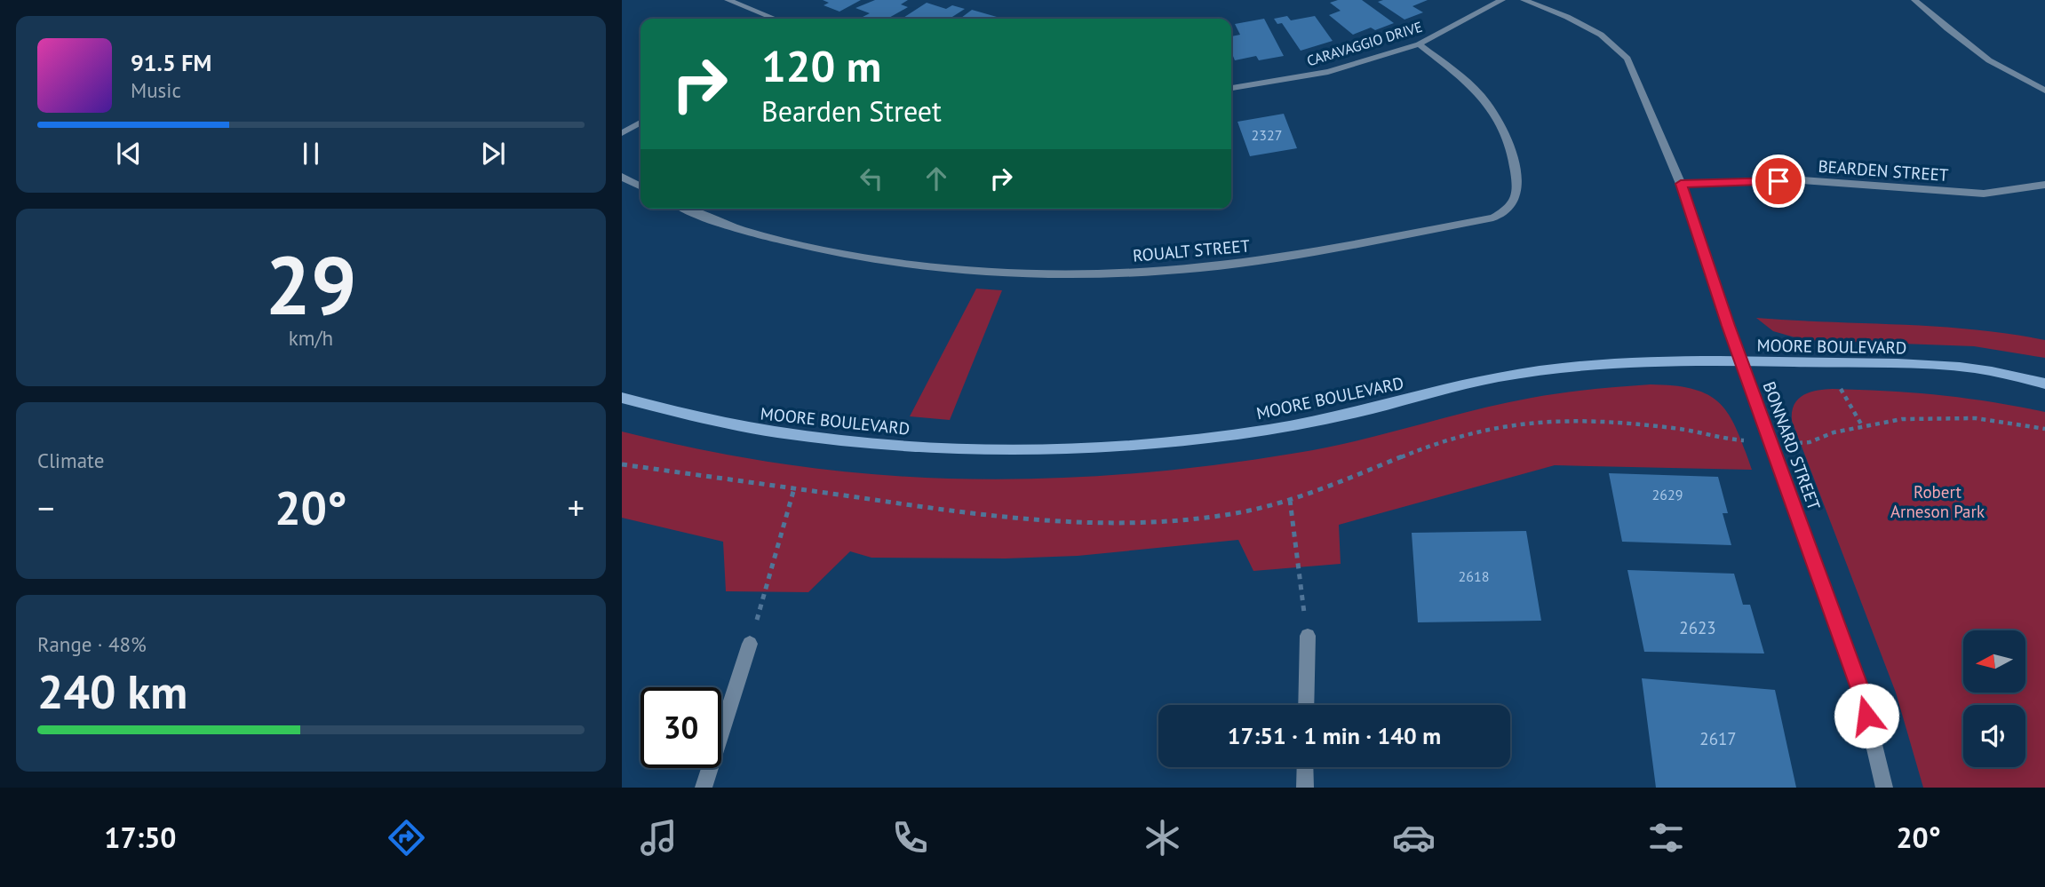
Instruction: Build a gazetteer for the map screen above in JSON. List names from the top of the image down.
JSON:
{
  "streets": {
    "street": [
      "CARAVAGGIO DRIVE",
      "BEARDEN STREET",
      "ROUALT STREET",
      "MOORE BOULEVARD",
      "BONNARD STREET"
    ]
  },
  "crossings": [
    ["CARAVAGGIO DRIVE", "ROUALT STREET"],
    ["BEARDEN STREET", "BONNARD STREET"],
    ["MOORE BOULEVARD", "BONNARD STREET"]
  ],
  "parks": ["Robert Arneson Park"],
  "house_numbers": [
    "2327",
    "2629",
    "2618",
    "2623",
    "2617"
  ],
  "north": "left",
  "page": {
    "turn": ["120 m", "Bearden Street"],
    "song": ["91.5 FM", "Music"],
    "tile": [
      ["29", "km/h"],
      "Climate",
      ["Range · 48%", "240 km"]
    ],
    "heat": ["−", "20°", "+"],
    "limit": "30",
    "trip": "17:51 · 1 min · 140 m",
    "tabs": ["17:50", "20°"]
  }
}
